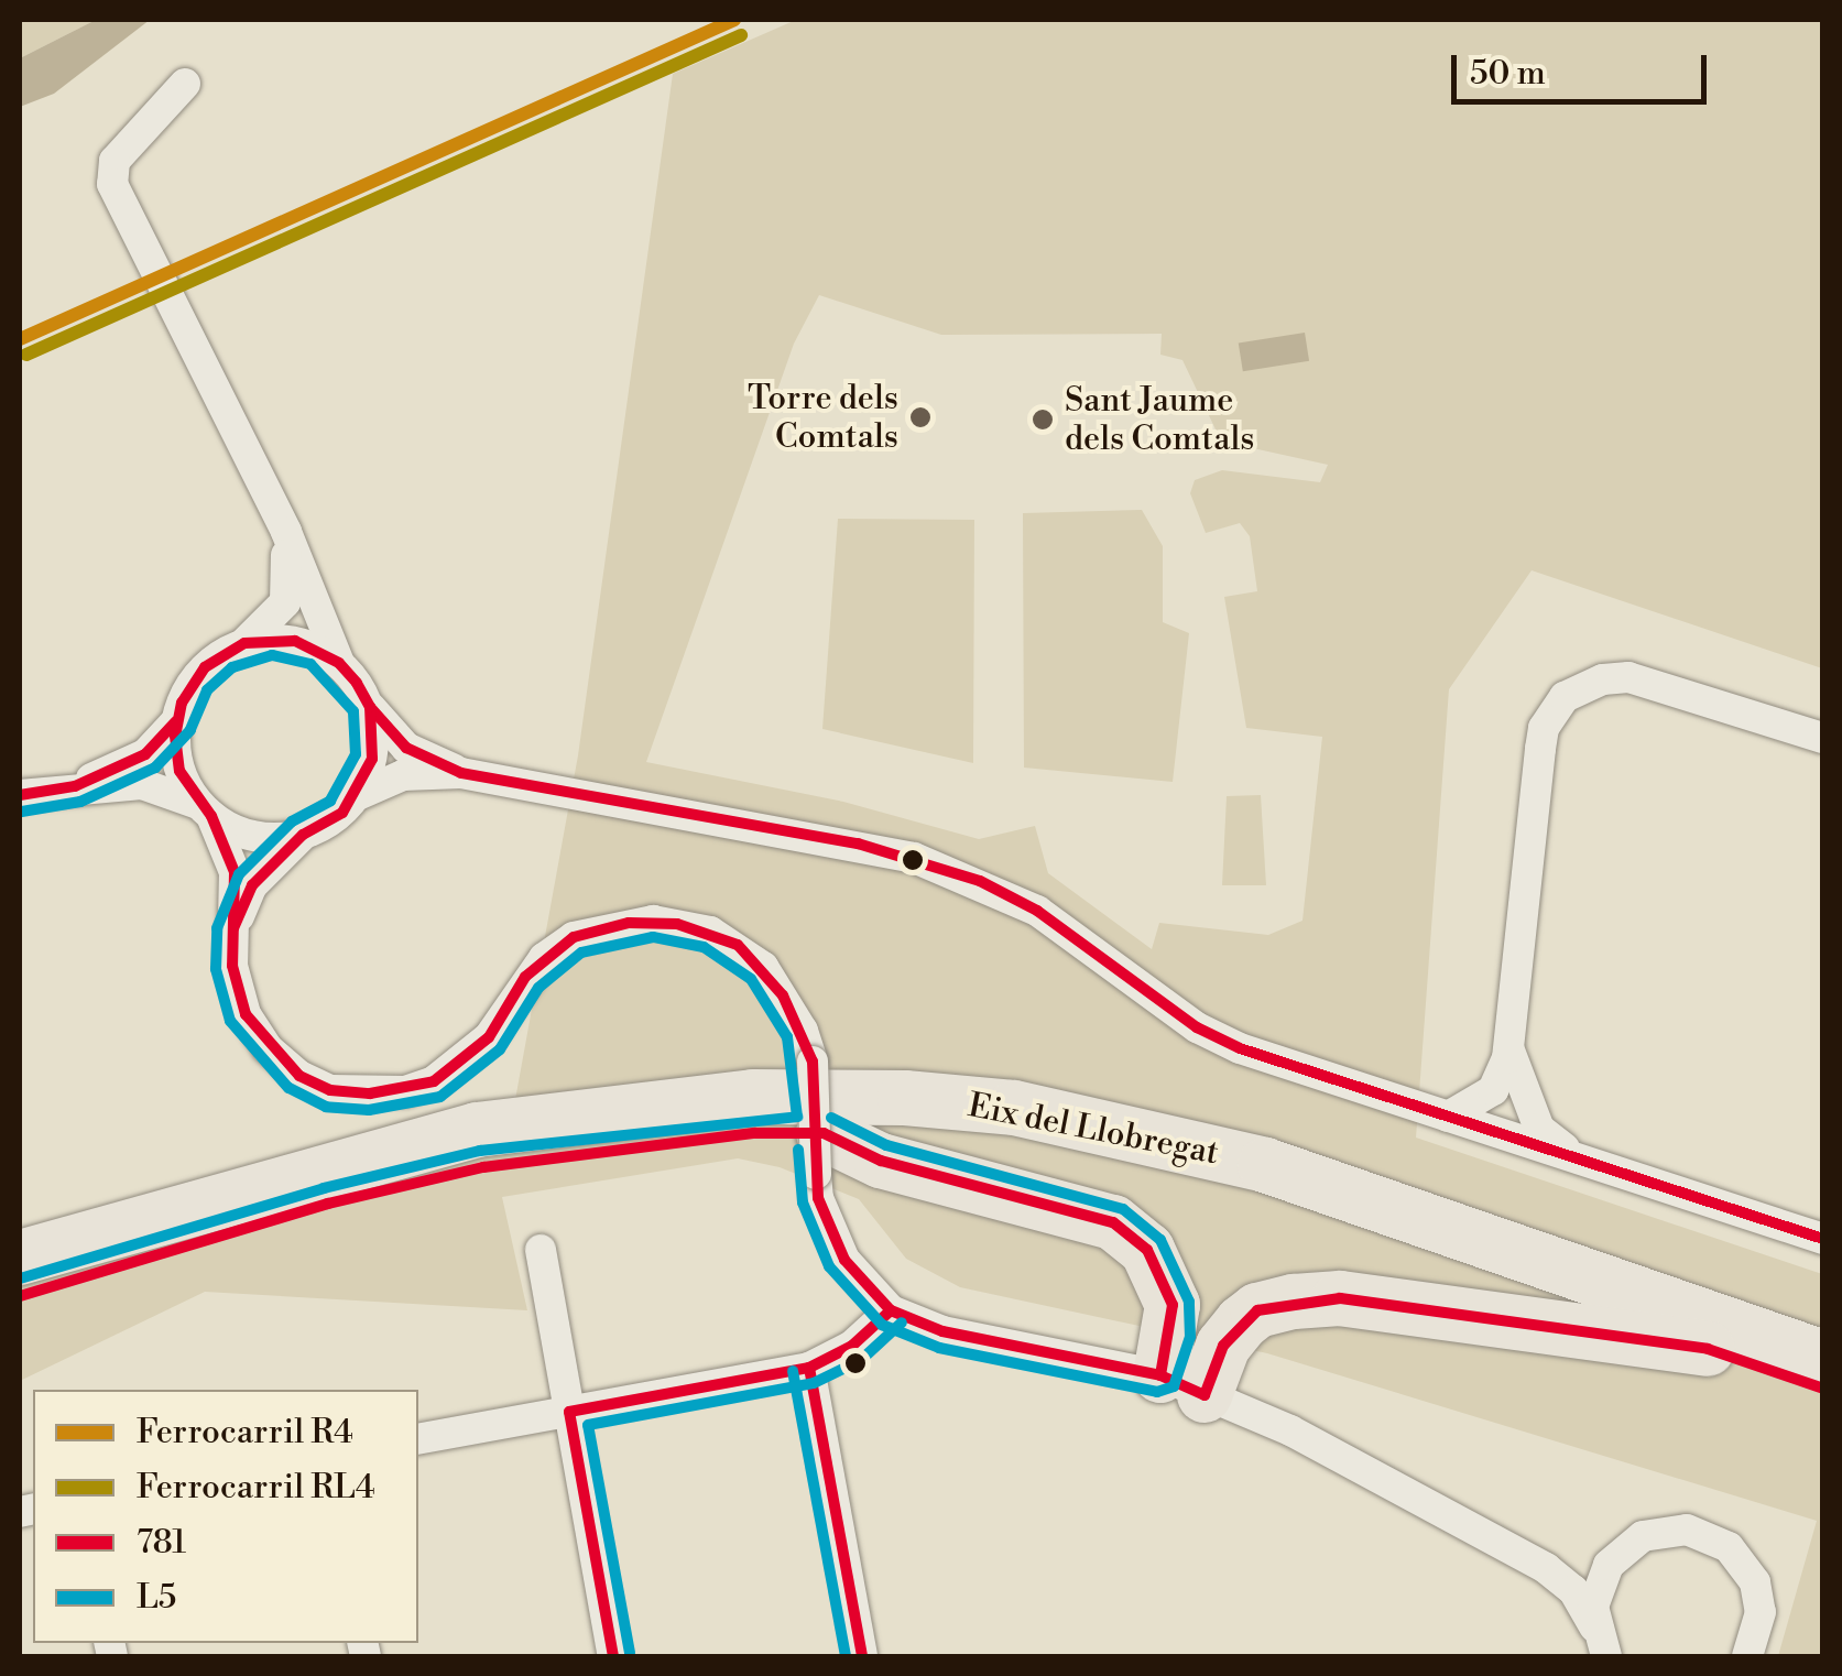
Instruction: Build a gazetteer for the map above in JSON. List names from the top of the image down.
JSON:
{
  "streets": {
    "highway": ["Eix del Llobregat"]
  },
  "places": ["Torre dels Comtals", "Sant Jaume dels Comtals"],
  "lines": [
    "rail line R4",
    "rail line RL4",
    "transit line 781",
    "transit line L5"
  ],
  "legend": [
    "Ferrocarril R4",
    "Ferrocarril RL4",
    "781",
    "L5"
  ],
  "scale_bar": "50 m"
}
